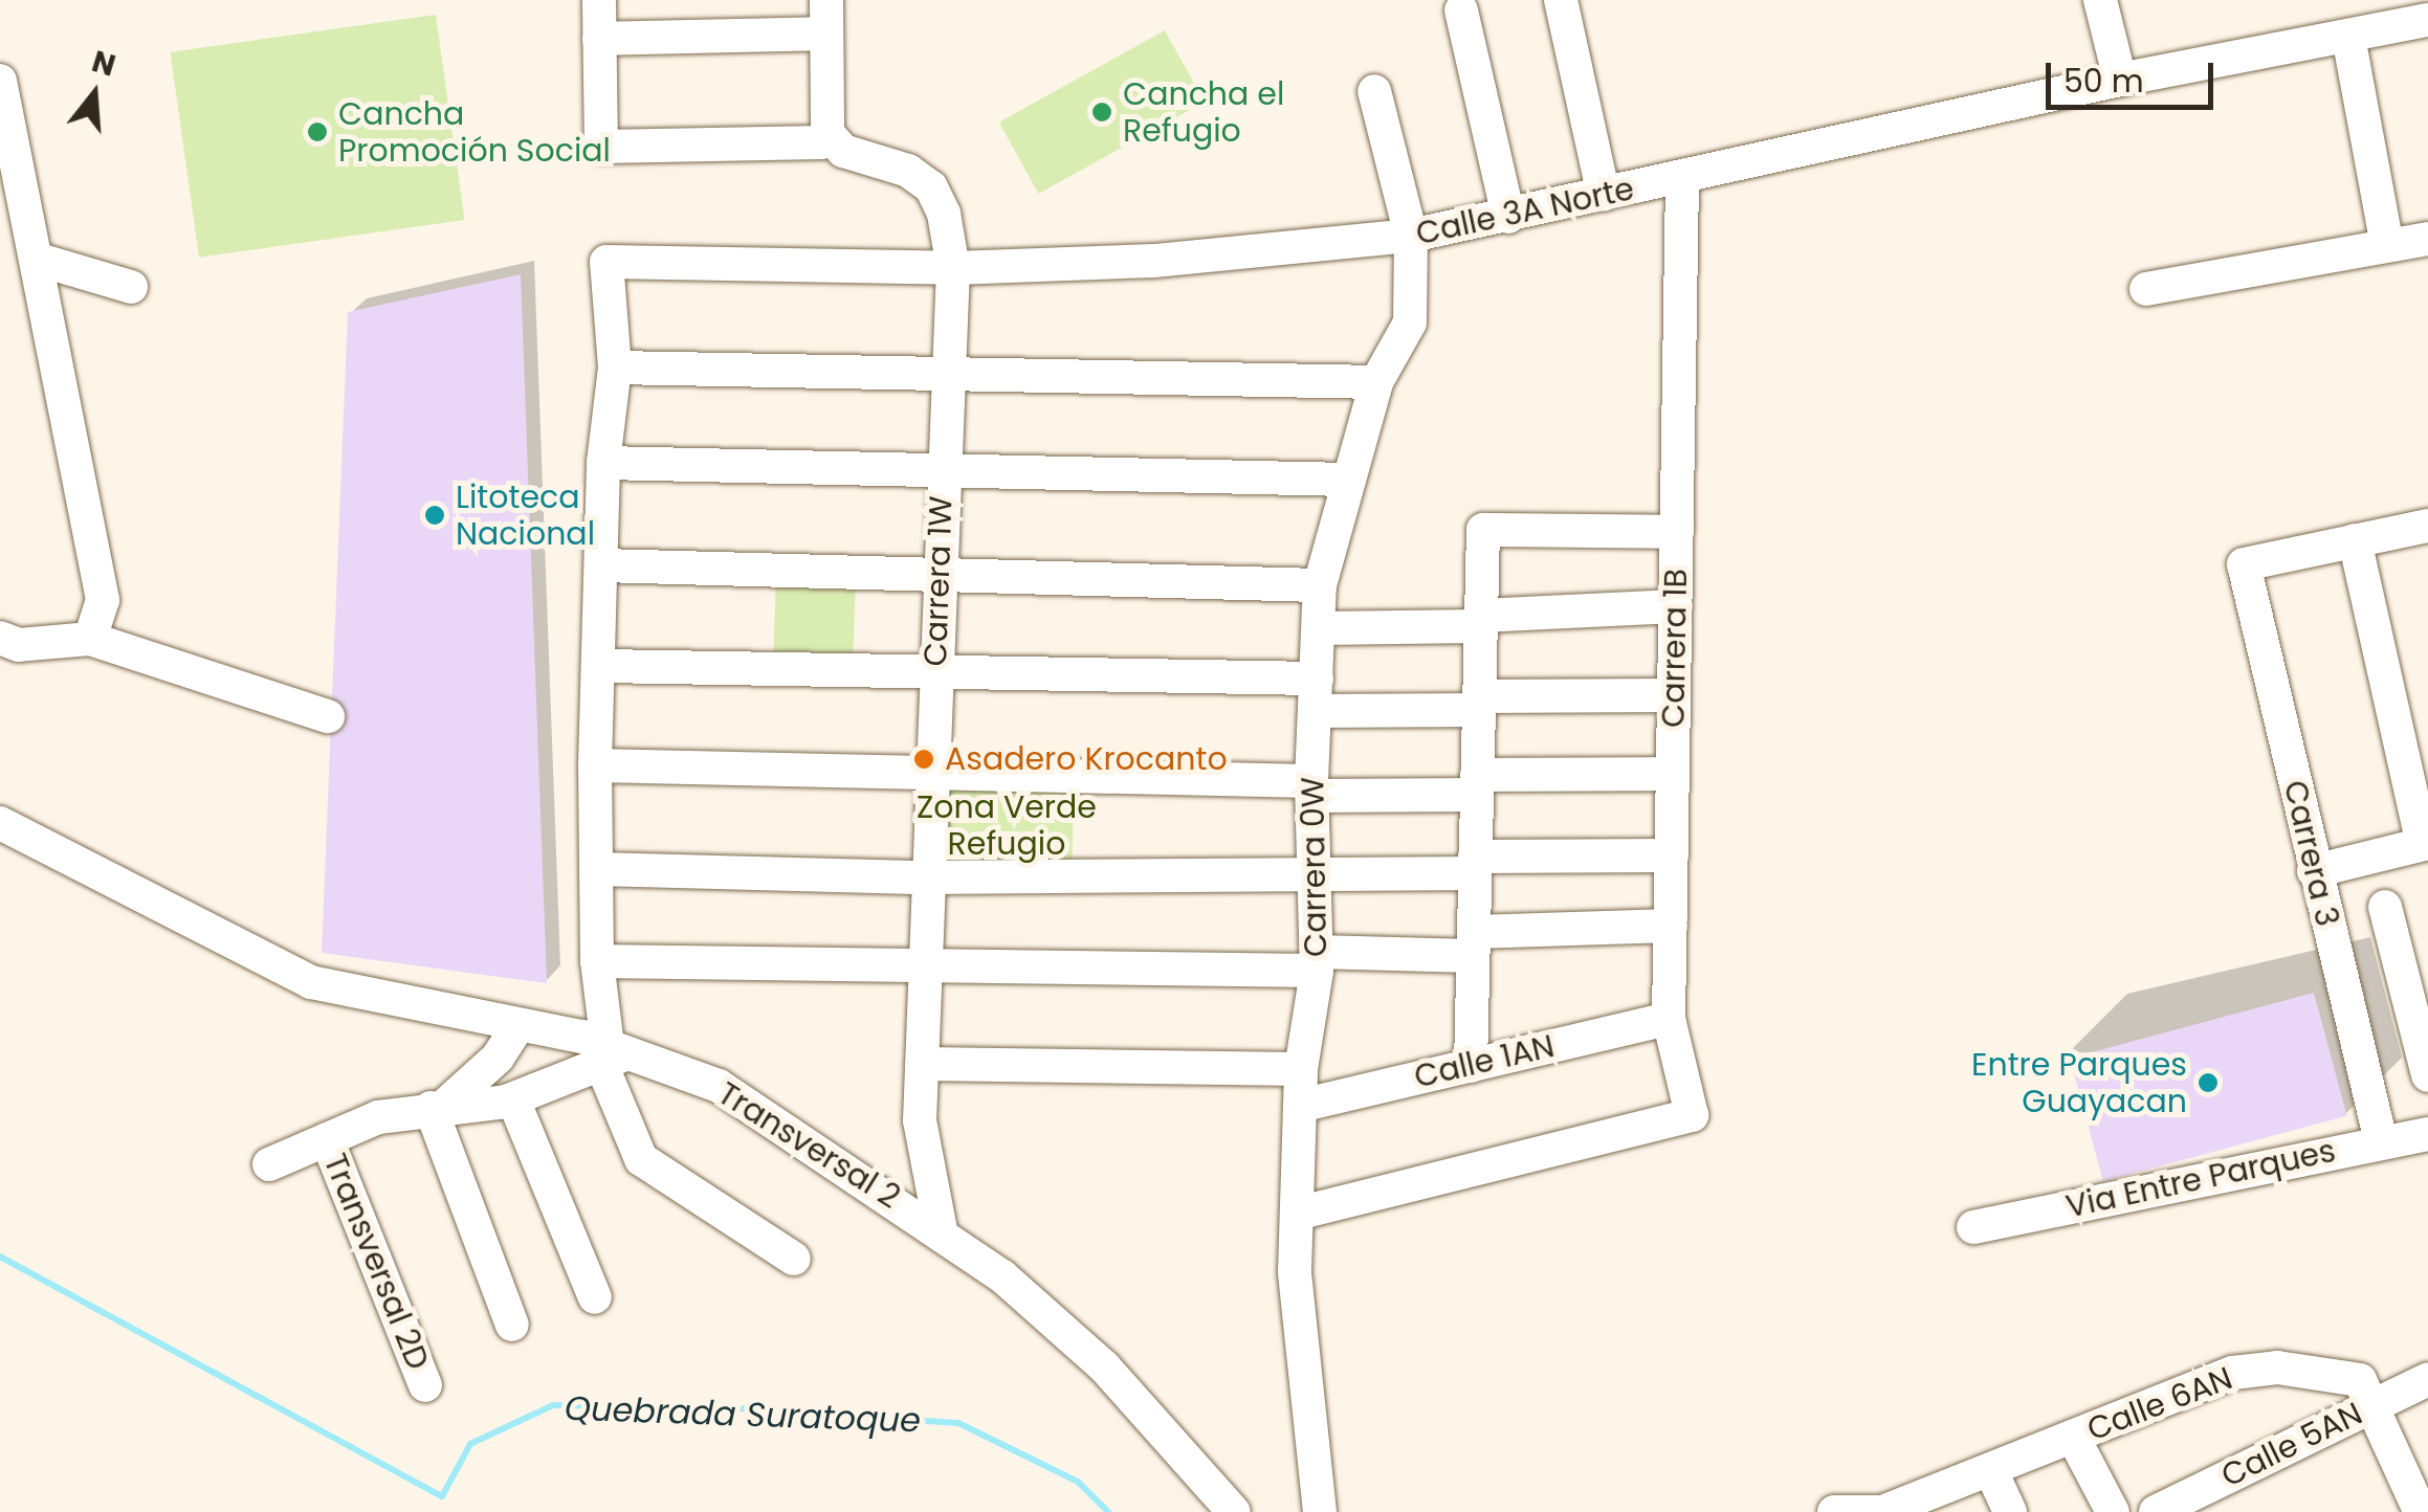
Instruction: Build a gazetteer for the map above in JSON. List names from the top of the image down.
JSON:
{
  "streets": {
    "street": [
      "Calle 3A Norte",
      "Carrera 1W",
      "Carrera 1B",
      "Carrera 3",
      "Carrera 0W",
      "Calle 1AN",
      "Transversal 2",
      "Via Entre Parques",
      "Transversal 2D",
      "Calle 6AN",
      "Calle 5AN"
    ]
  },
  "crossings": [
    ["Calle 3A Norte", "Carrera 1W"],
    ["Calle 3A Norte", "Carrera 1B"],
    ["Calle 3A Norte", "Carrera 0W"],
    ["Carrera 1W", "Transversal 2"],
    ["Carrera 1B", "Carrera 0W"],
    ["Carrera 1B", "Calle 1AN"],
    ["Carrera 3", "Via Entre Parques"],
    ["Carrera 0W", "Calle 1AN"],
    ["Calle 6AN", "Calle 5AN"]
  ],
  "water": ["Quebrada Suratoque"],
  "parks": ["Zona Verde Refugio"],
  "places": [
    "Cancha el Refugio",
    "Cancha Promoción Social",
    "Litoteca Nacional",
    "Asadero Krocanto",
    "Entre Parques Guayacan"
  ],
  "scale_bar": "50 m",
  "north": "top"
}
